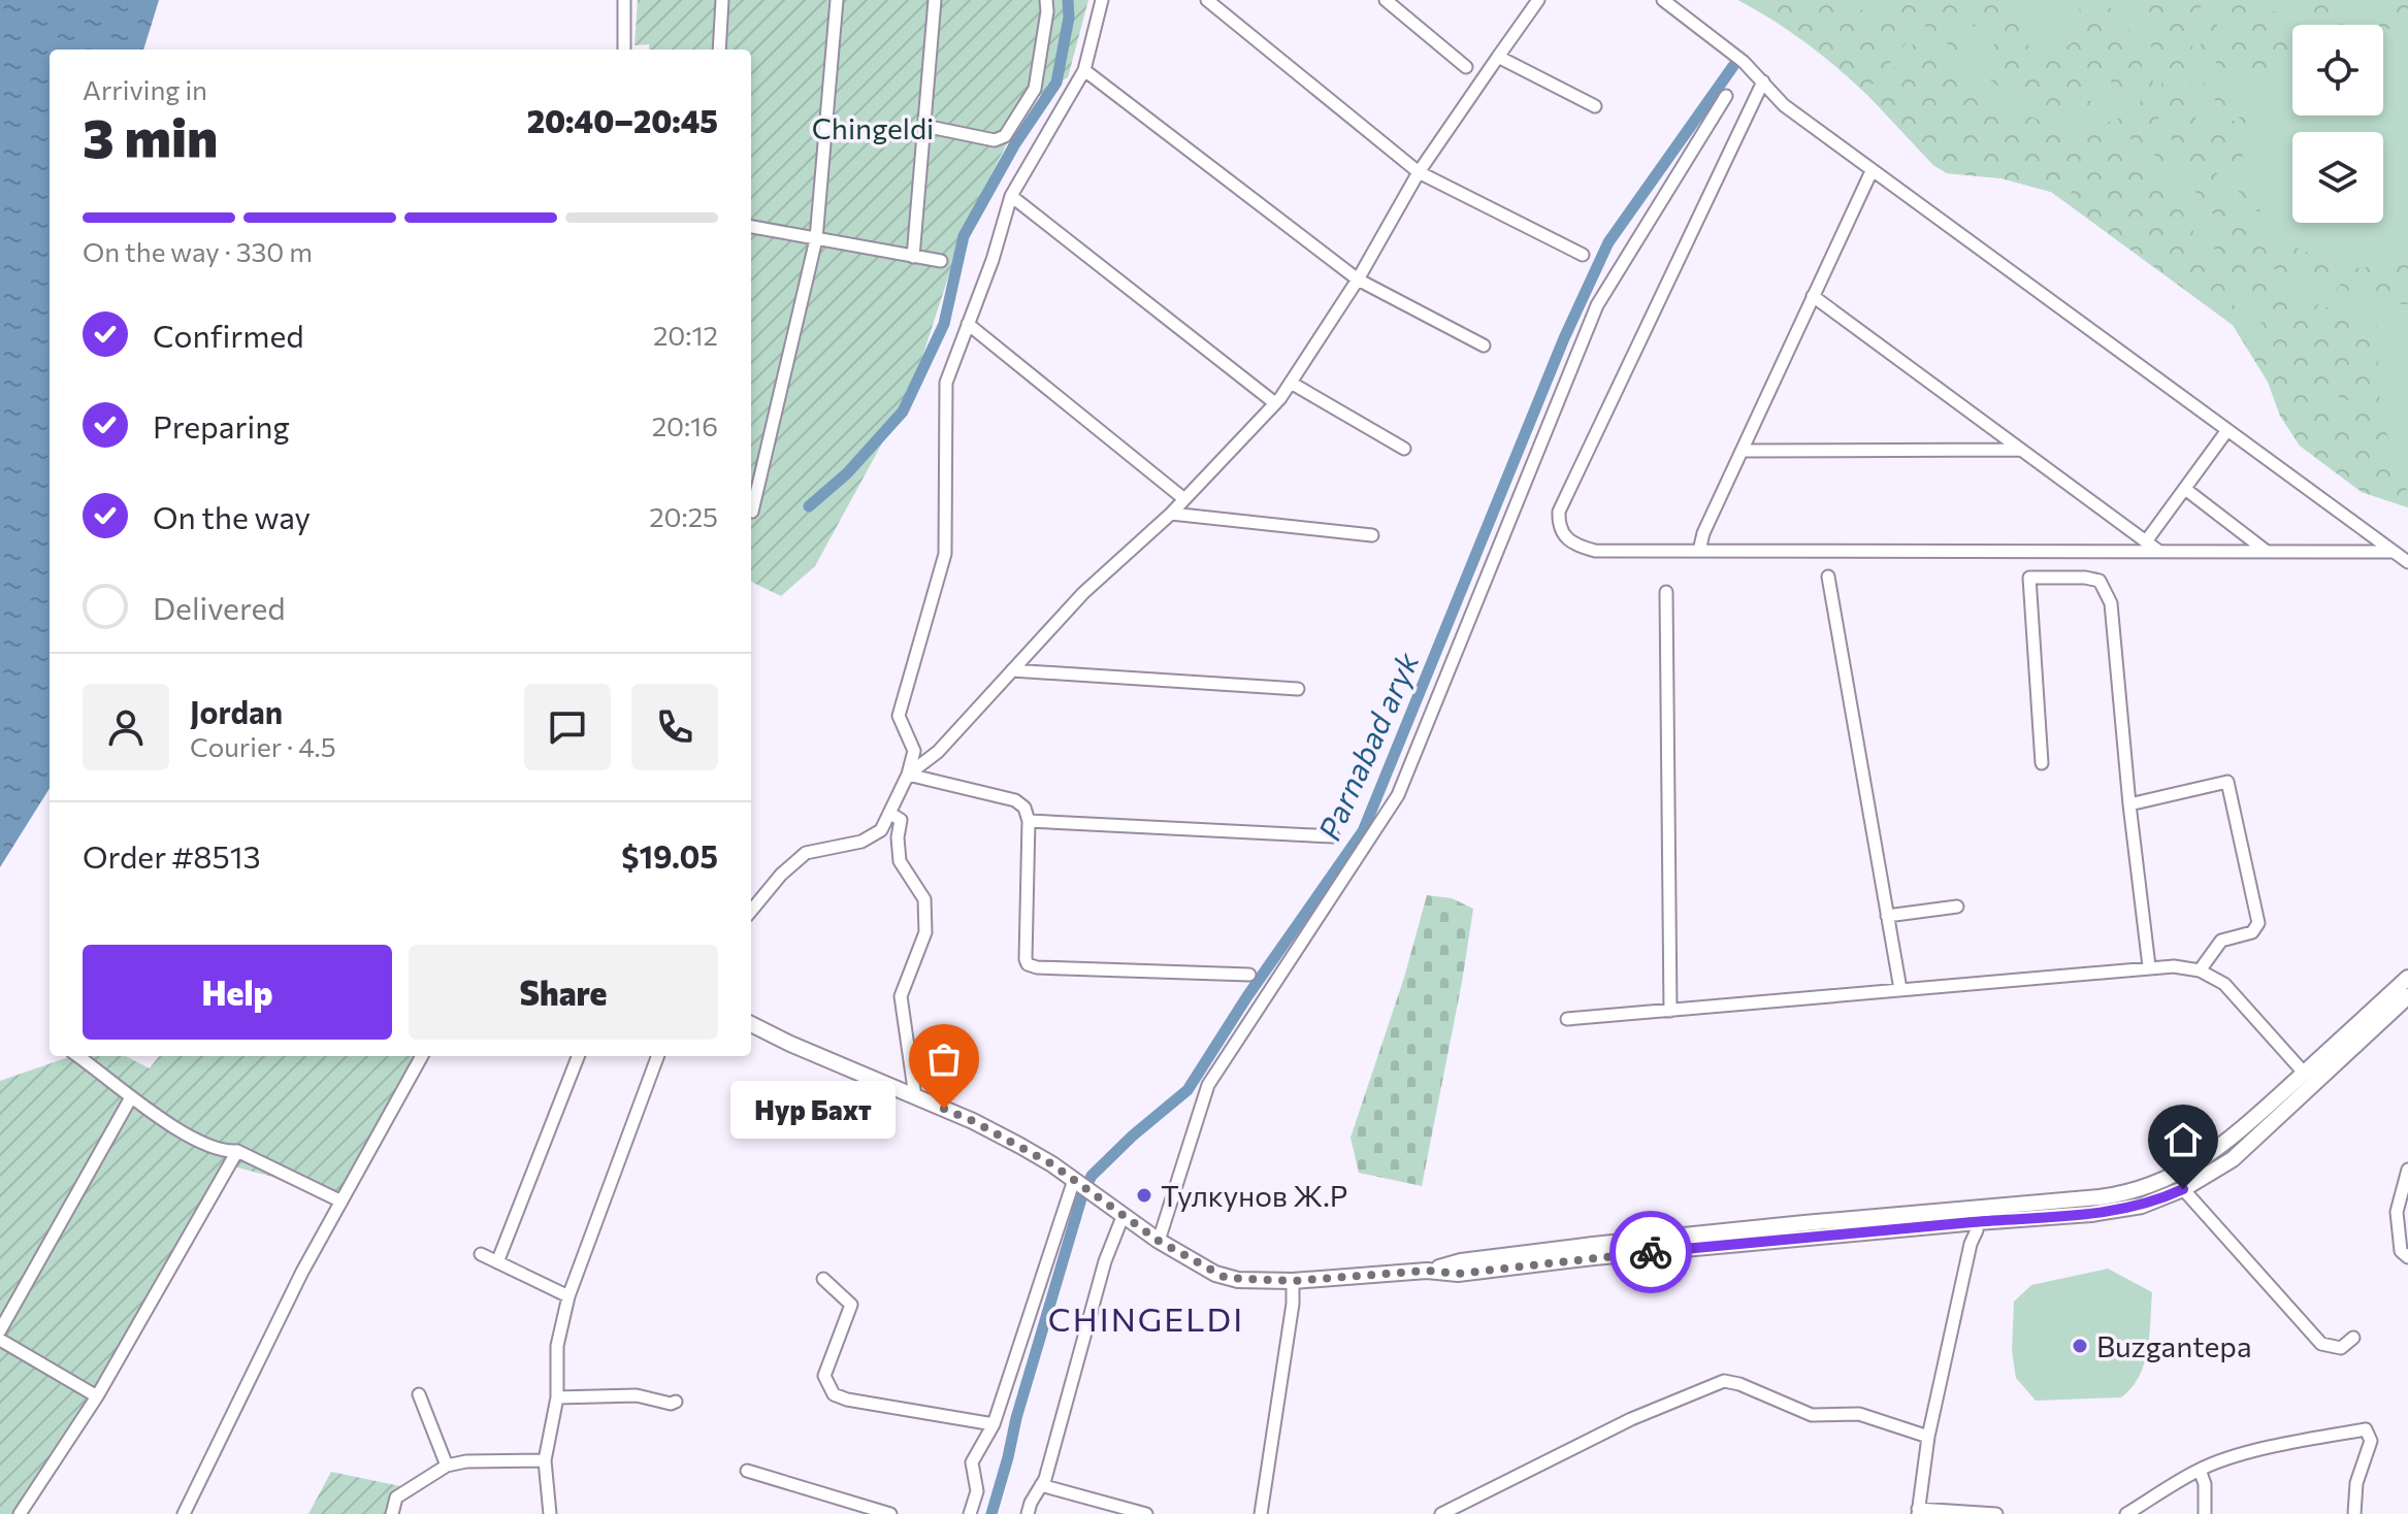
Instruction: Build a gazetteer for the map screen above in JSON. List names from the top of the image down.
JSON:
{
  "districts": ["CHINGELDI"],
  "water": ["Parnabad aryk"],
  "parks": ["Chingeldi"],
  "places": ["Нур Бахт", "Тулкунов Ж.Р", "Buzgantepa"],
  "page": {
    "heading": ["3 min", "Arriving in", "20:40–20:45"],
    "panel": [
      "Jordan",
      "Courier · 4.5",
      "Order #8513",
      "$19.05"
    ],
    "bar": "On the way · 330 m",
    "list": [
      ["Confirmed", "20:12"],
      ["Preparing", "20:16"],
      ["On the way", "20:25"],
      "Delivered"
    ],
    "buttons": ["Help", "Share"],
    "bubble": "Нур Бахт"
  }
}
